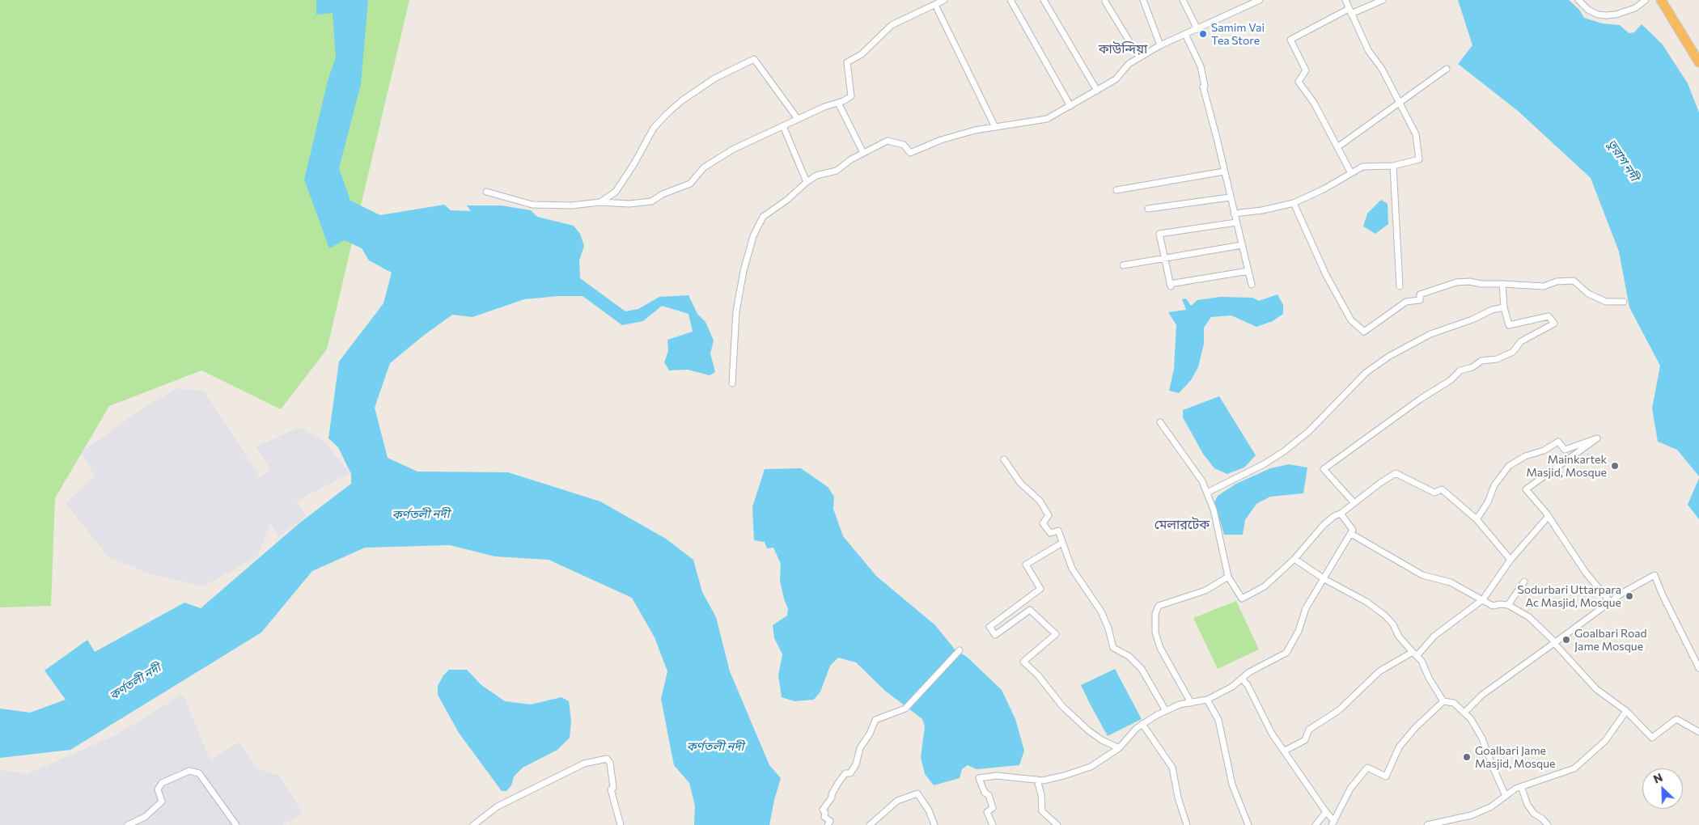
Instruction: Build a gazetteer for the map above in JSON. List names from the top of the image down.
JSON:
{
  "districts": ["কাউন্দিয়া", "মেলারটেক"],
  "water": ["তুরাগ নদী", "কর্ণতলী নদী"],
  "places": [
    "Samim Vai Tea Store",
    "Mainkartek Masjid, Mosque",
    "Sodurbari Uttarpara Ac Masjid, Mosque",
    "Goalbari Road Jame Mosque",
    "Goalbari Jame Masjid, Mosque"
  ],
  "north": "top left"
}
